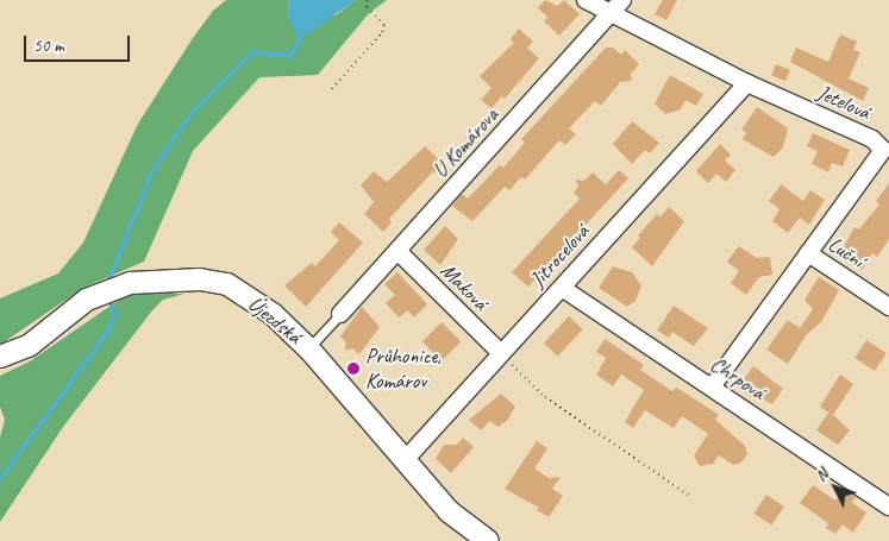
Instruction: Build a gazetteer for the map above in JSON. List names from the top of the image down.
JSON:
{
  "streets": {
    "street": [
      "Jetelová",
      "U Komárova",
      "Luční",
      "Jitrocelová",
      "Maková",
      "Újezdská",
      "Chrpová"
    ]
  },
  "crossings": [
    ["Jetelová", "U Komárova"],
    ["Jetelová", "Luční"],
    ["Jetelová", "Jitrocelová"],
    ["Jetelová", "Chrpová"],
    ["U Komárova", "Maková"],
    ["Jitrocelová", "Maková"],
    ["Jitrocelová", "Újezdská"],
    ["Jitrocelová", "Chrpová"]
  ],
  "places": ["Průhonice, Komárov"],
  "scale_bar": "50 m",
  "north": "top left"
}
